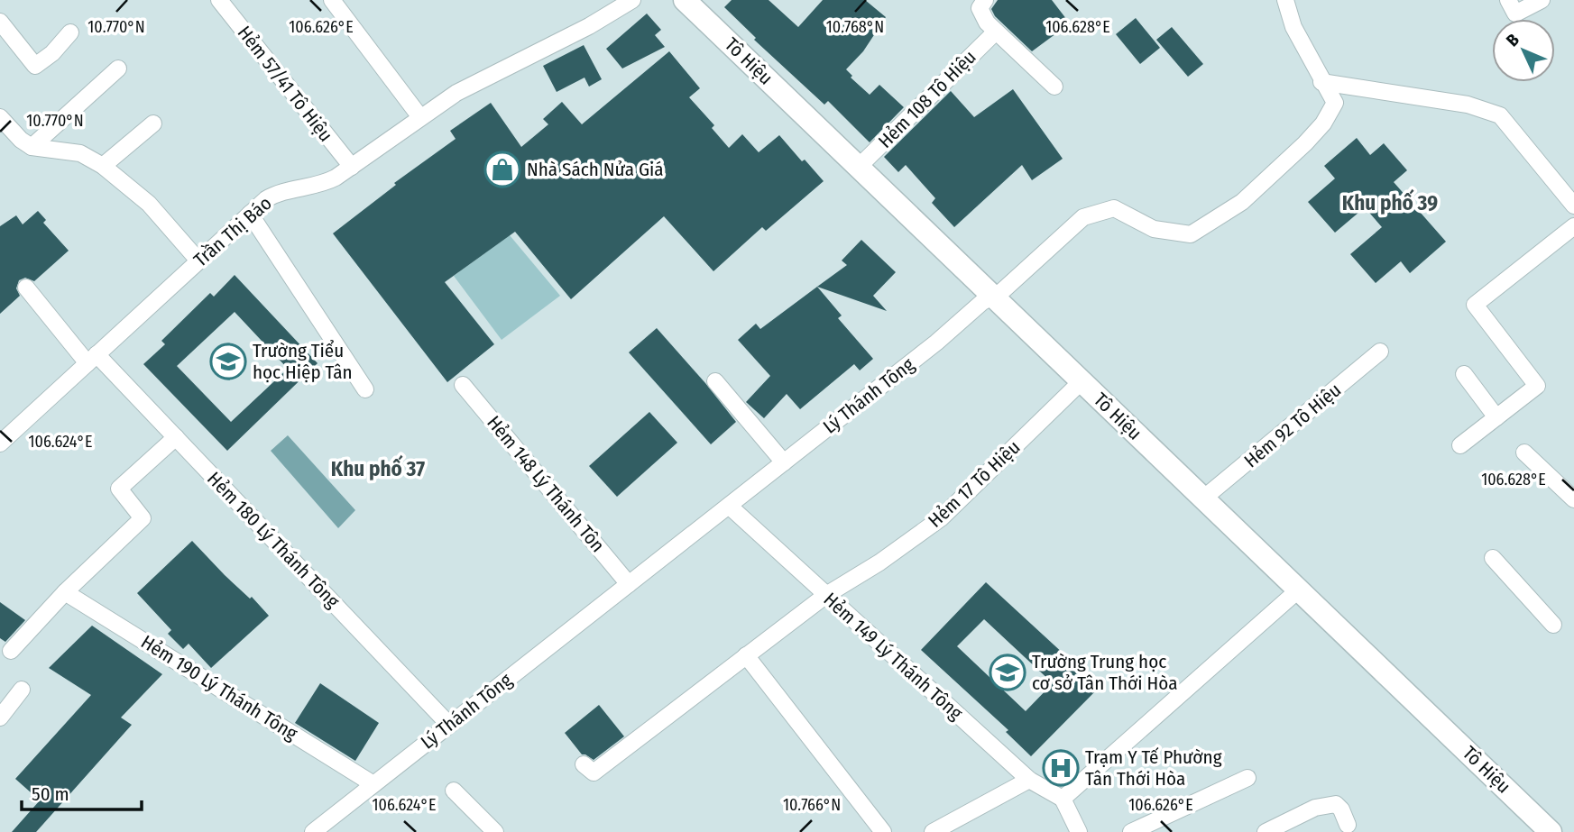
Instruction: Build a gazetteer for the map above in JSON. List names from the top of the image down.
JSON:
{
  "streets": {
    "street": [
      "Tô Hiệu",
      "Hẻm 57/41 Tô Hiệu",
      "Hẻm 108 Tô Hiệu",
      "Trần Thị Báo",
      "Lý Thánh Tông",
      "Hẻm 92 Tô Hiệu",
      "Hẻm 148 Lý Thánh Tôn",
      "Hẻm 17 Tô Hiệu",
      "Hẻm 180 Lý Thánh Tông",
      "Hẻm 149 Lý Thánh Tông",
      "Hẻm 190 Lý Thánh Tông"
    ]
  },
  "crossings": [
    ["Tô Hiệu", "Hẻm 108 Tô Hiệu"],
    ["Tô Hiệu", "Lý Thánh Tông"],
    ["Tô Hiệu", "Hẻm 92 Tô Hiệu"],
    ["Tô Hiệu", "Hẻm 17 Tô Hiệu"],
    ["Hẻm 57/41 Tô Hiệu", "Trần Thị Báo"],
    ["Trần Thị Báo", "Hẻm 180 Lý Thánh Tông"],
    ["Lý Thánh Tông", "Hẻm 148 Lý Thánh Tôn"],
    ["Lý Thánh Tông", "Hẻm 180 Lý Thánh Tông"],
    ["Lý Thánh Tông", "Hẻm 149 Lý Thánh Tông"],
    ["Lý Thánh Tông", "Hẻm 190 Lý Thánh Tông"],
    ["Hẻm 17 Tô Hiệu", "Hẻm 149 Lý Thánh Tông"]
  ],
  "districts": ["Khu phố 39", "Khu phố 37"],
  "places": {
    "shop": ["Nhà Sách Nửa Giá"],
    "school or university": ["Trường Tiểu học Hiệp Tân", "Trường Trung học cơ sở Tân Thới Hòa"],
    "hospital": ["Trạm Y Tế Phường Tân Thới Hòa"]
  },
  "scale_bar": "50 m",
  "north": "top left",
  "coordinates": [
    "106.626°E",
    "106.628°E",
    "10.770°N",
    "10.768°N",
    "106.624°E",
    "10.766°N"
  ]
}
